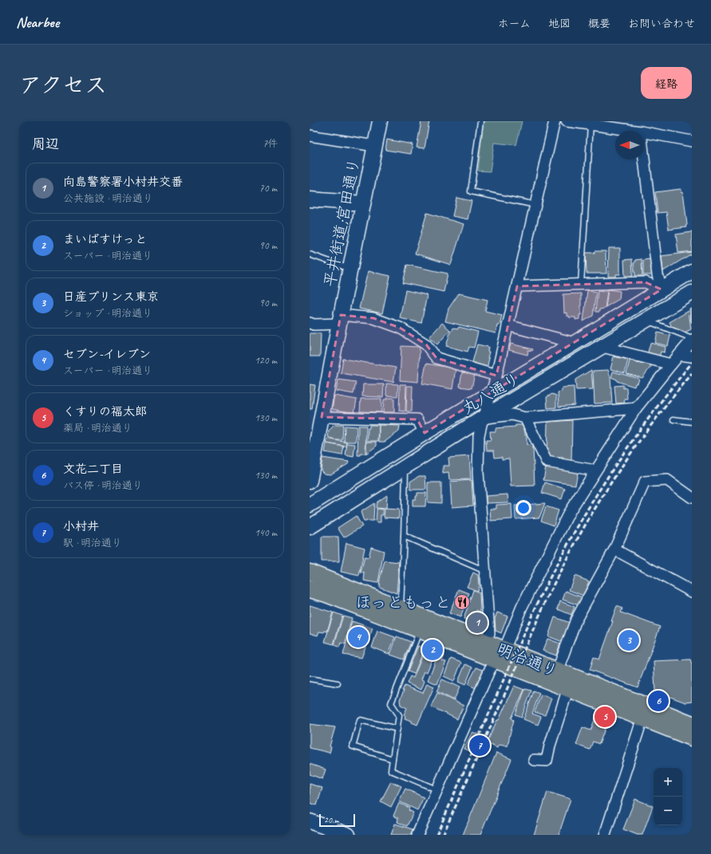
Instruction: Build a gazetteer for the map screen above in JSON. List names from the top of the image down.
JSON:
{
  "streets": {
    "main road": ["平井街道;宮田通り", "丸八通り", "明治通り"]
  },
  "places": {
    "restaurant": ["ほっともっと"]
  },
  "scale_bar": "20 m",
  "north": "left",
  "page": {
    "header": "Nearbee",
    "nav": [
      "ホーム",
      "地図",
      "概要",
      "お問い合わせ"
    ],
    "title": "アクセス",
    "buttons": "経路",
    "heading": ["周辺", "7件"],
    "list": [
      {
        "mark": "1",
        "name": "向島警察署小村井交番",
        "note": "公共施設 · 明治通り",
        "value": "70 m"
      },
      {
        "mark": "2",
        "name": "まいばすけっと",
        "note": "スーパー · 明治通り",
        "value": "90 m"
      },
      {
        "mark": "3",
        "name": "日産プリンス東京",
        "note": "ショップ · 明治通り",
        "value": "90 m"
      },
      {
        "mark": "4",
        "name": "セブン-イレブン",
        "note": "スーパー · 明治通り",
        "value": "120 m"
      },
      {
        "mark": "5",
        "name": "くすりの福太郎",
        "note": "薬局 · 明治通り",
        "value": "130 m"
      },
      {
        "mark": "6",
        "name": "文花二丁目",
        "note": "バス停 · 明治通り",
        "value": "130 m"
      },
      {
        "mark": "7",
        "name": "小村井",
        "note": "駅 · 明治通り",
        "value": "140 m"
      }
    ],
    "pins": [
      "1",
      "4",
      "3",
      "2",
      "6",
      "5",
      "7"
    ],
    "map_buttons": ["+", "−"],
    "scale": "20 m"
  }
}
